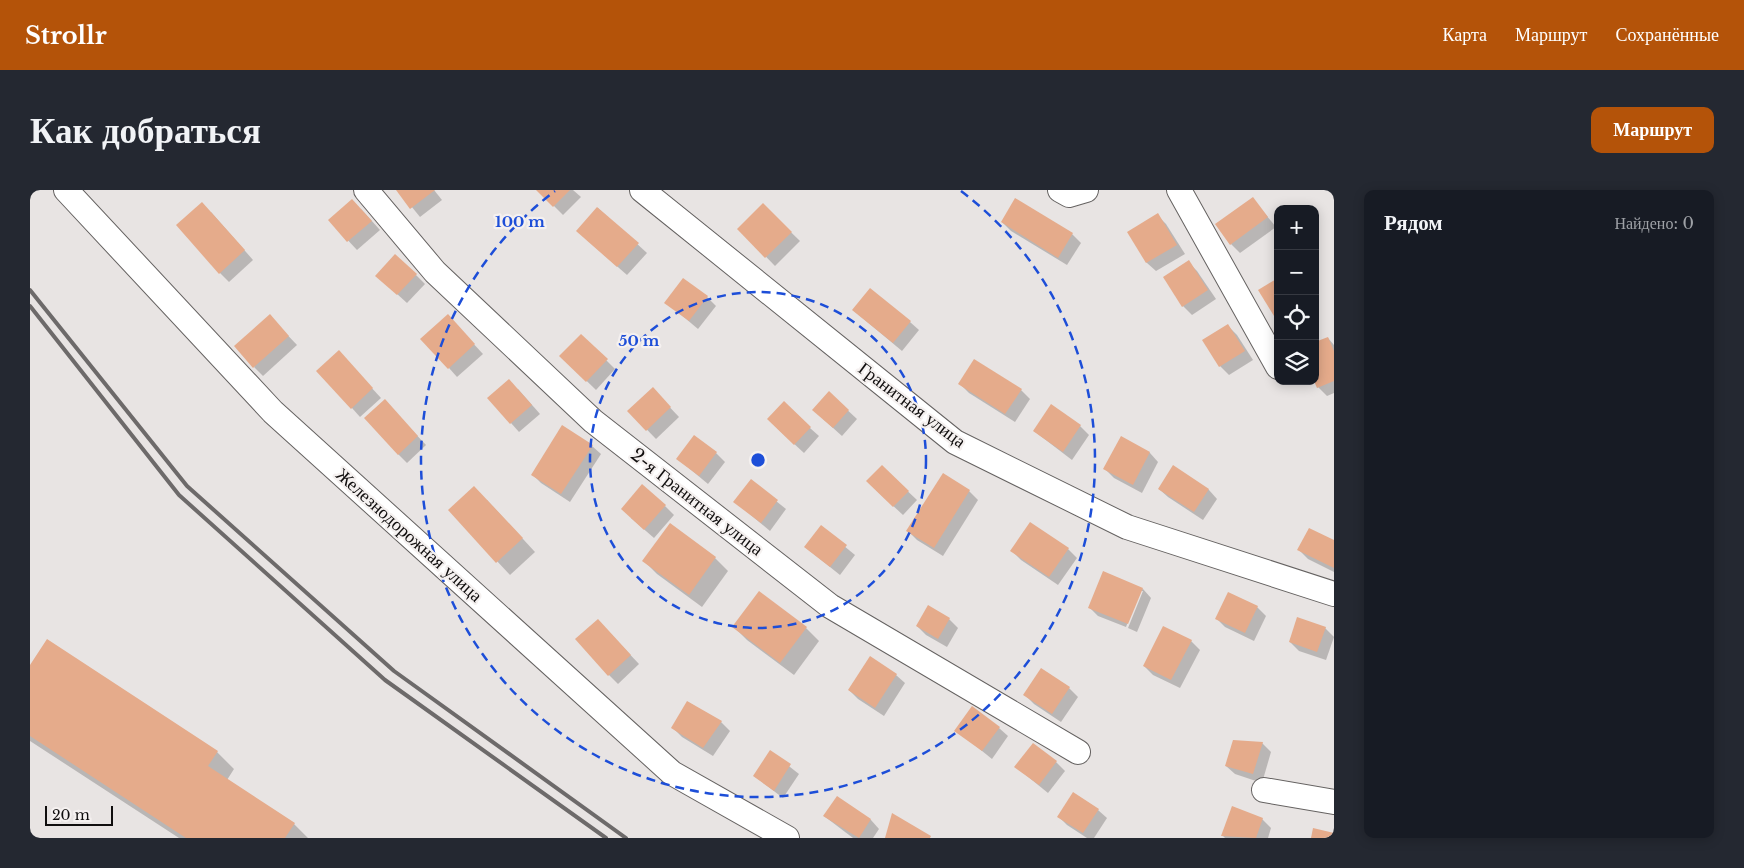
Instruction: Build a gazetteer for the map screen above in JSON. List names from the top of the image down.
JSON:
{
  "streets": {
    "street": ["Гранитная улица", "2-я Гранитная улица", "Железнодорожная улица"]
  },
  "scale_bar": "20 m",
  "page": {
    "header": "Strollr",
    "nav": ["Карта", "Маршрут", "Сохранённые"],
    "buttons": "Маршрут",
    "title": "Как добраться",
    "heading": ["Рядом", "Найдено: 0"],
    "map_buttons": ["+", "−"],
    "scale": "20 m"
  },
  "rings": ["100 m", "50 m"]
}
